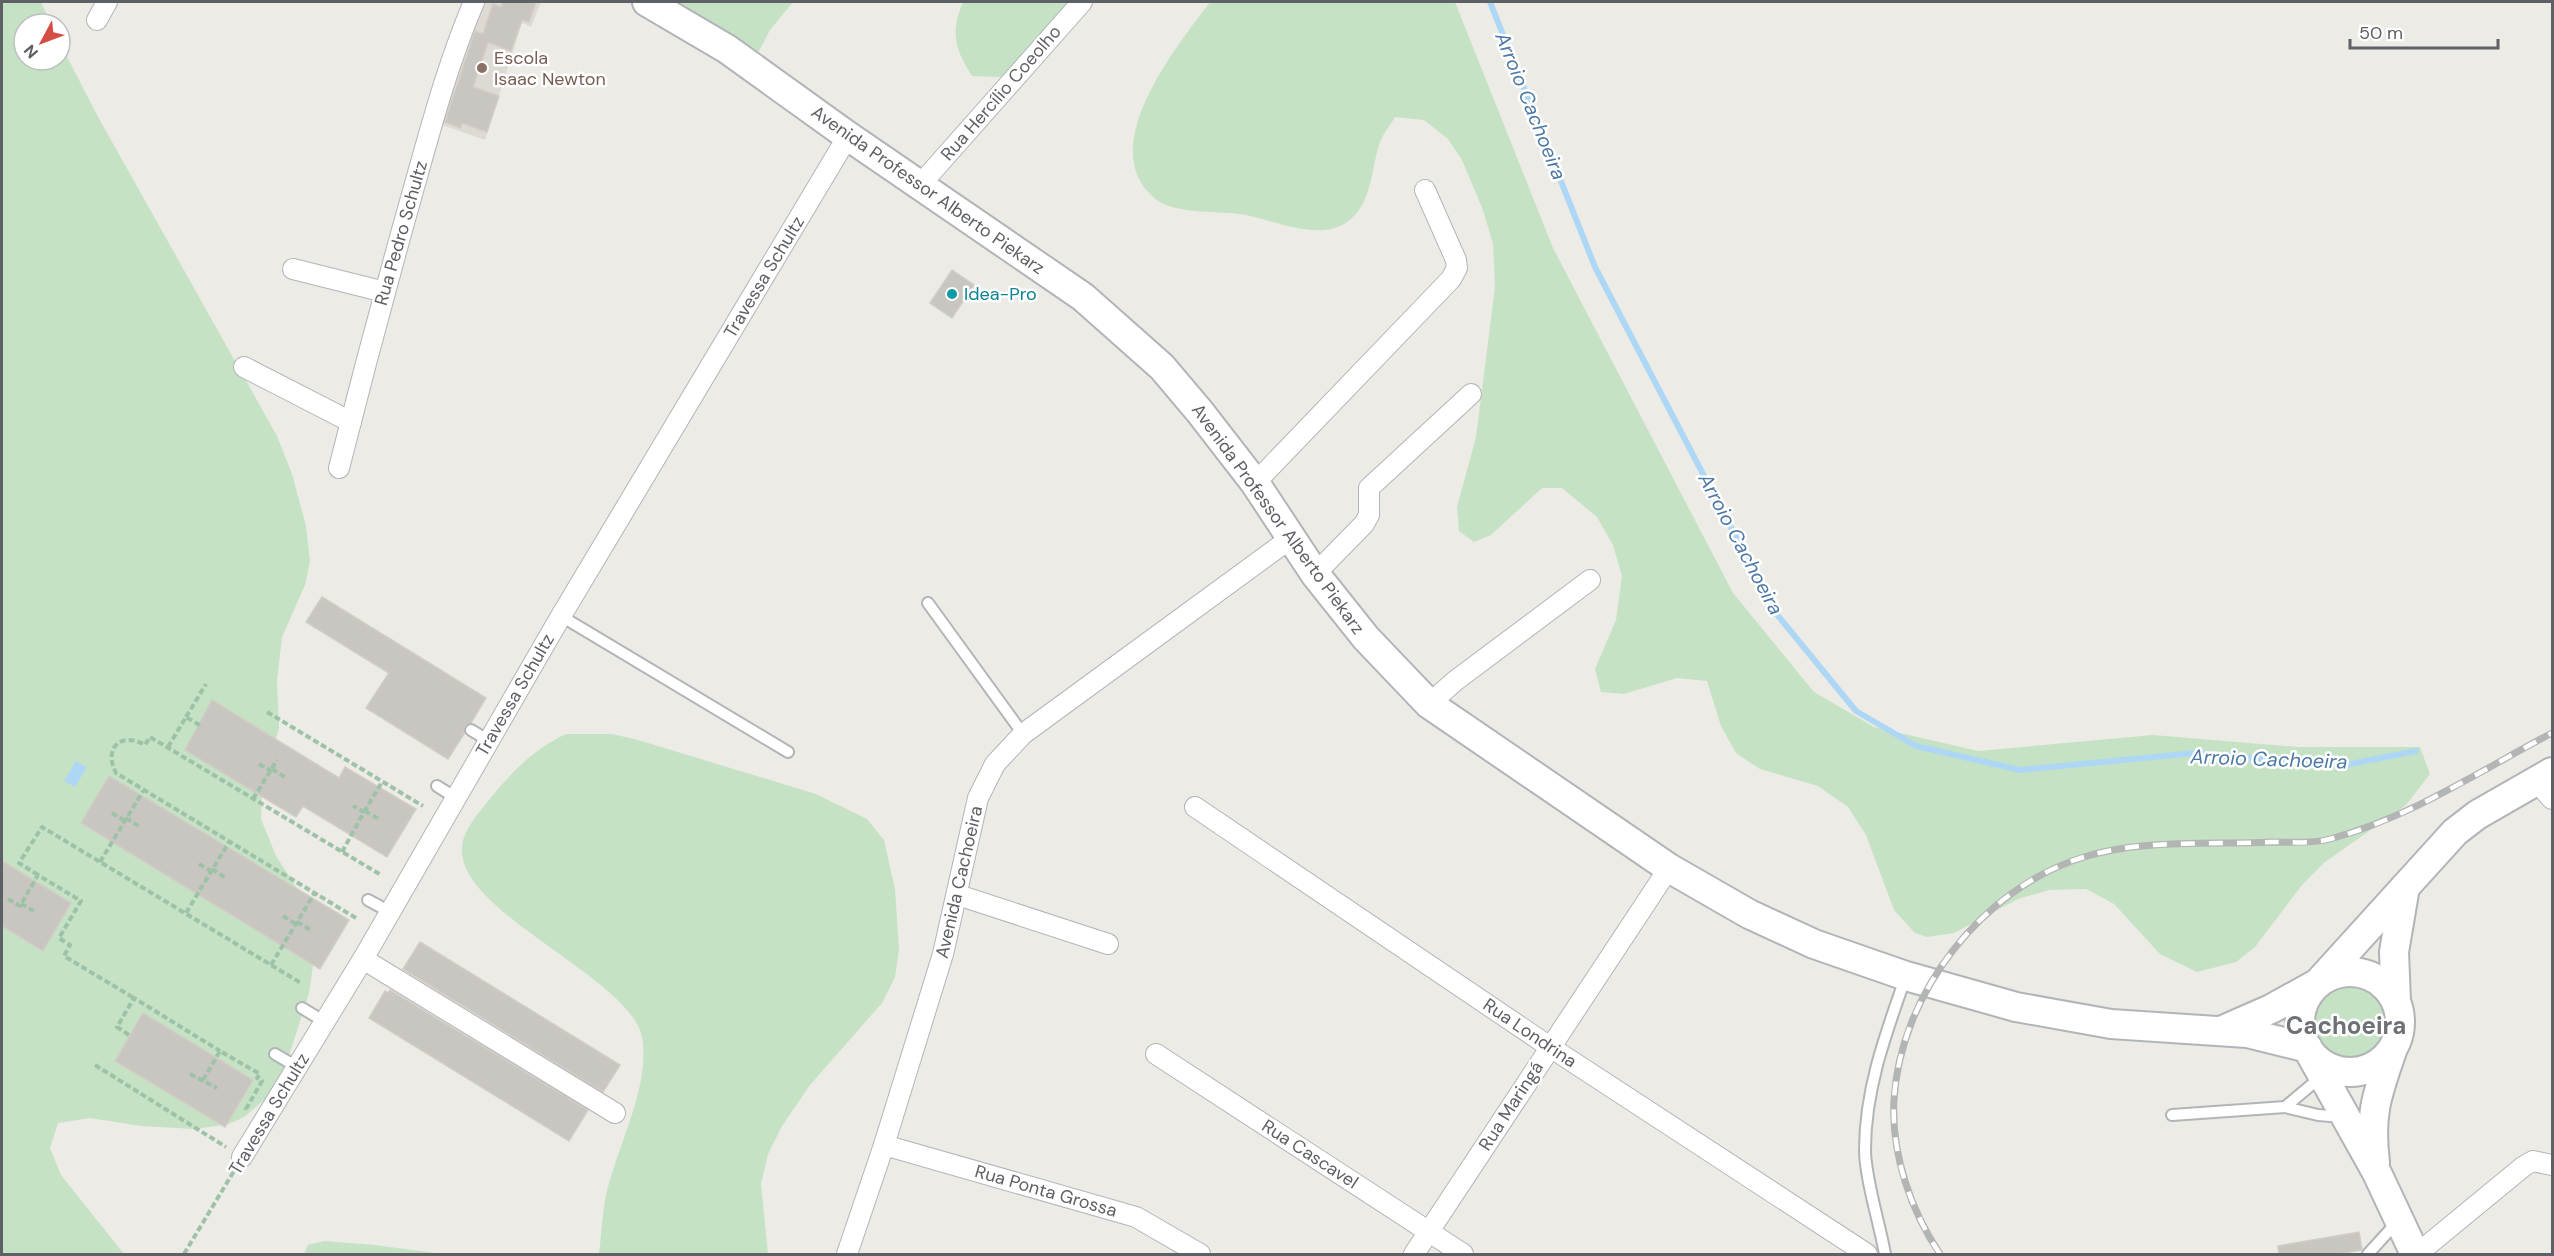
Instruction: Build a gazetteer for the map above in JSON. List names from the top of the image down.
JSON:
{
  "streets": {
    "main road": ["Avenida Professor Alberto Piekarz"],
    "street": [
      "Rua Hercílio Coeolho",
      "Rua Pedro Schultz",
      "Travessa Schultz",
      "Avenida Cachoeira",
      "Rua Londrina",
      "Rua Maringá",
      "Rua Cascavel",
      "Rua Ponta Grossa"
    ]
  },
  "crossings": [
    ["Rua Hercílio Coeolho", "Avenida Professor Alberto Piekarz"],
    ["Avenida Professor Alberto Piekarz", "Travessa Schultz"],
    ["Avenida Professor Alberto Piekarz", "Avenida Cachoeira"],
    ["Avenida Professor Alberto Piekarz", "Rua Maringá"],
    ["Avenida Cachoeira", "Rua Ponta Grossa"],
    ["Rua Londrina", "Rua Maringá"],
    ["Rua Maringá", "Rua Cascavel"]
  ],
  "districts": ["Cachoeira"],
  "water": ["Arroio Cachoeira"],
  "places": ["Escola Isaac Newton", "Idea-Pro"],
  "scale_bar": "50 m",
  "north": "bottom left"
}
